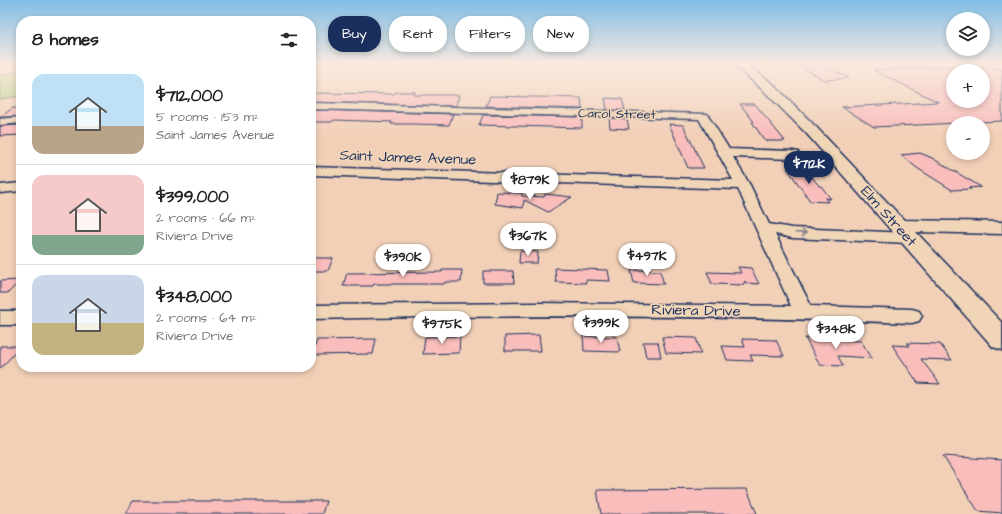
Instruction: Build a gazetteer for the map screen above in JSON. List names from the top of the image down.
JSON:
{
  "streets": {
    "main road": ["Elm Street"],
    "street": ["Carol Street", "Saint James Avenue", "Riviera Drive"]
  },
  "crossings": [
    ["Carol Street", "Saint James Avenue"],
    ["Carol Street", "Riviera Drive"]
  ],
  "page": {
    "map_buttons": ["+", "−"],
    "chip": [
      "Buy",
      "Rent",
      "Filters",
      "New"
    ],
    "heading": "8 homes",
    "list": [
      {
        "name": "$712,000",
        "note": "5 rooms · 153 m² · Saint James Avenue"
      },
      {
        "name": "$399,000",
        "note": "2 rooms · 66 m² · Riviera Drive"
      },
      {
        "name": "$348,000",
        "note": "2 rooms · 64 m² · Riviera Drive"
      }
    ],
    "price": [
      "$712K",
      "$879K",
      "$367K",
      "$497K",
      "$390K",
      "$399K",
      "$975K",
      "$348K"
    ]
  }
}
